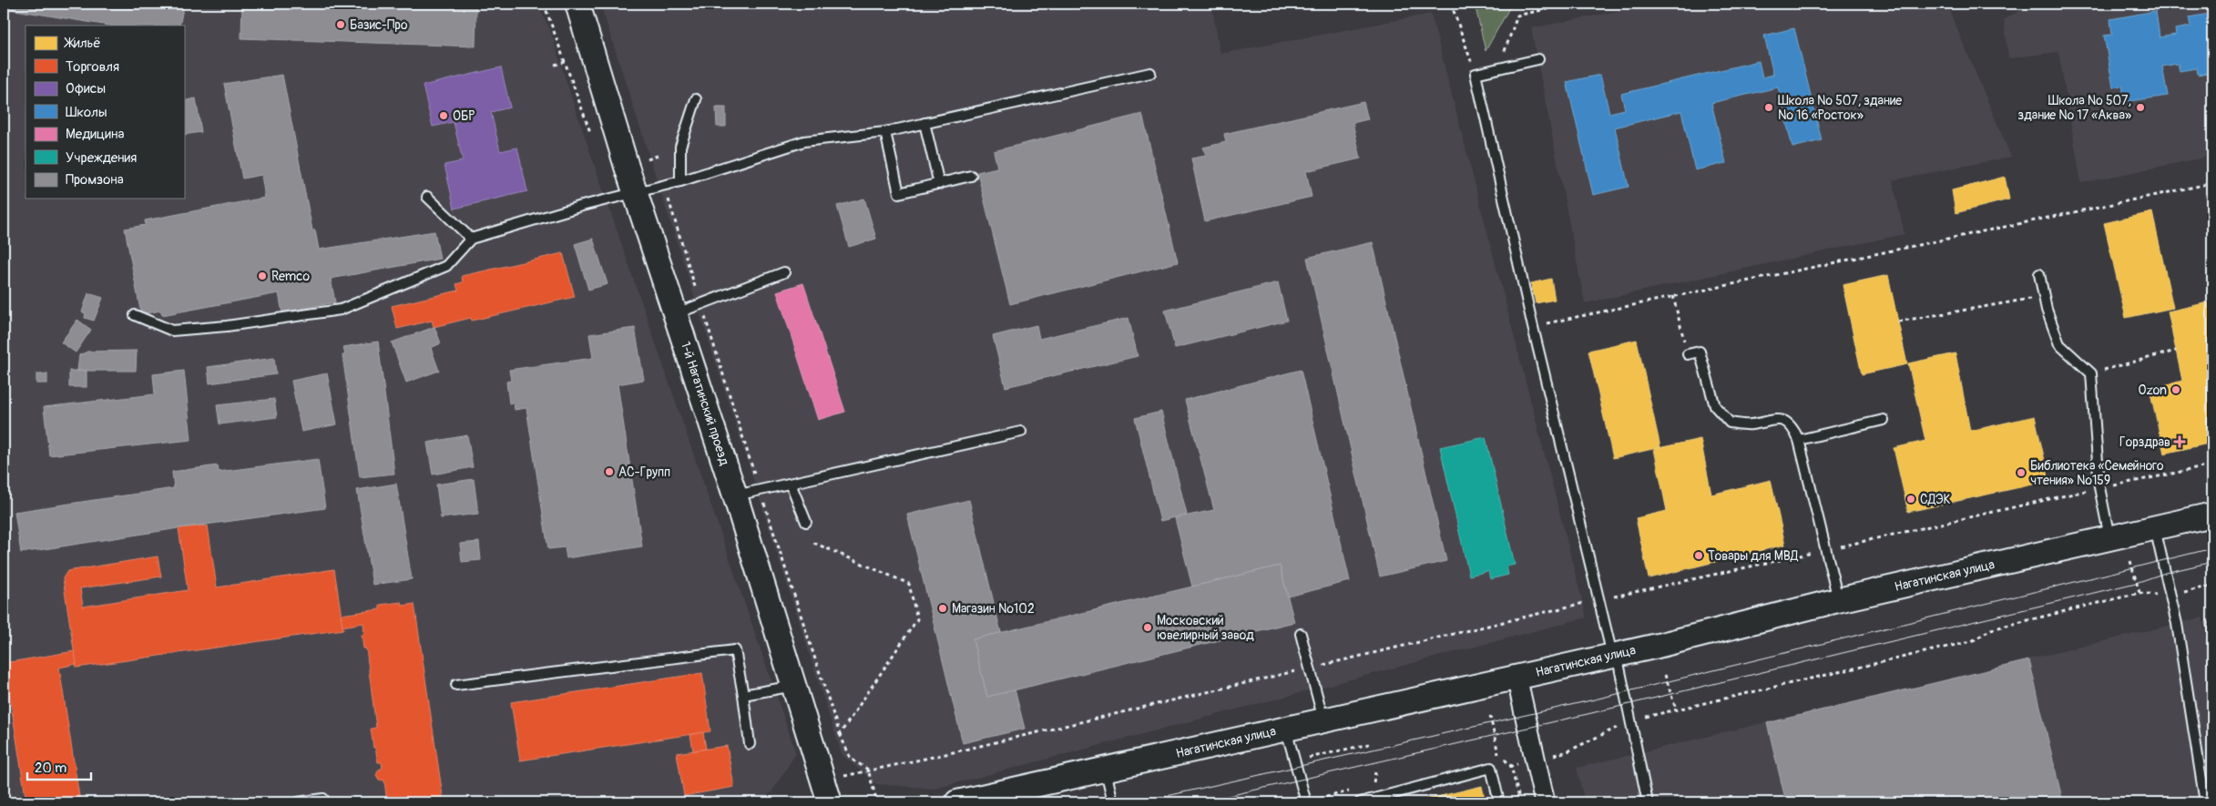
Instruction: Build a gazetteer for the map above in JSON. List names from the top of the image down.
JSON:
{
  "streets": {
    "street": ["1-й Нагатинский проезд", "Нагатинская улица"]
  },
  "places": {
    "other": [
      "Базис-Про",
      "Школа № 507, здание № 16 «Росток»",
      "Школа № 507, здание № 17 «Аква»",
      "ОБР",
      "Remco",
      "Ozon",
      "АС-Групп",
      "Библиотека «Семейного чтения» №159",
      "СДЭК",
      "Товары для МВД",
      "Магазин №102",
      "Московский ювелирный завод"
    ],
    "health": ["Горздрав"]
  },
  "legend": [
    "Жильё",
    "Торговля",
    "Офисы",
    "Школы",
    "Медицина",
    "Учреждения",
    "Промзона"
  ],
  "scale_bar": "20 m"
}
